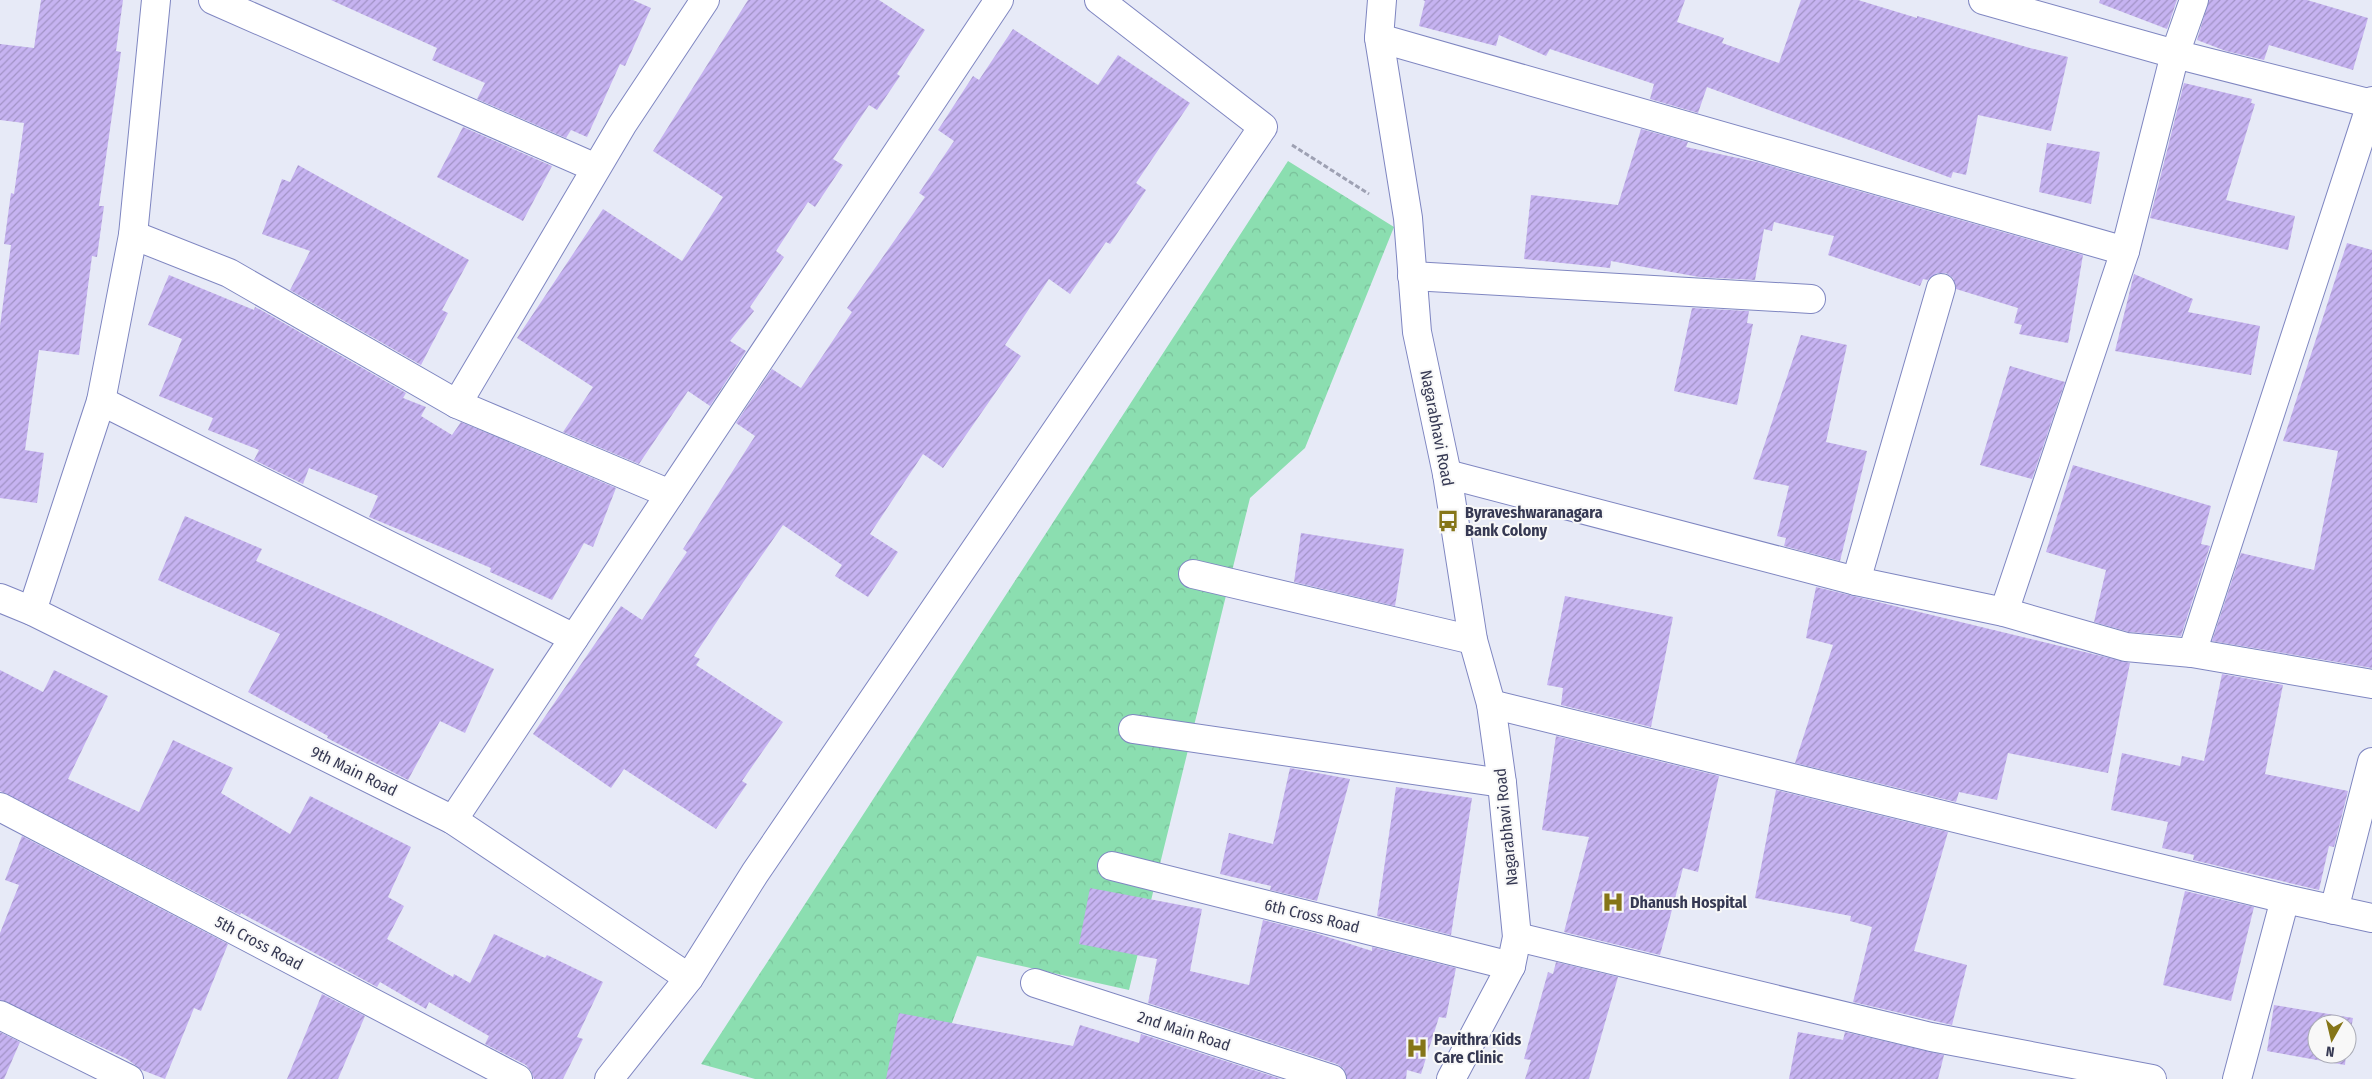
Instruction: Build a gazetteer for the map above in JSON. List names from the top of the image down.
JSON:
{
  "streets": {
    "street": [
      "Nagarabhavi Road",
      "9th Main Road",
      "6th Cross Road",
      "5th Cross Road",
      "2nd Main Road"
    ]
  },
  "crossings": [
    ["Nagarabhavi Road", "6th Cross Road"]
  ],
  "places": {
    "bus stop": ["Byraveshwaranagara Bank Colony"],
    "hospital": ["Dhanush Hospital", "Pavithra Kids Care Clinic"]
  },
  "north": "bottom"
}
